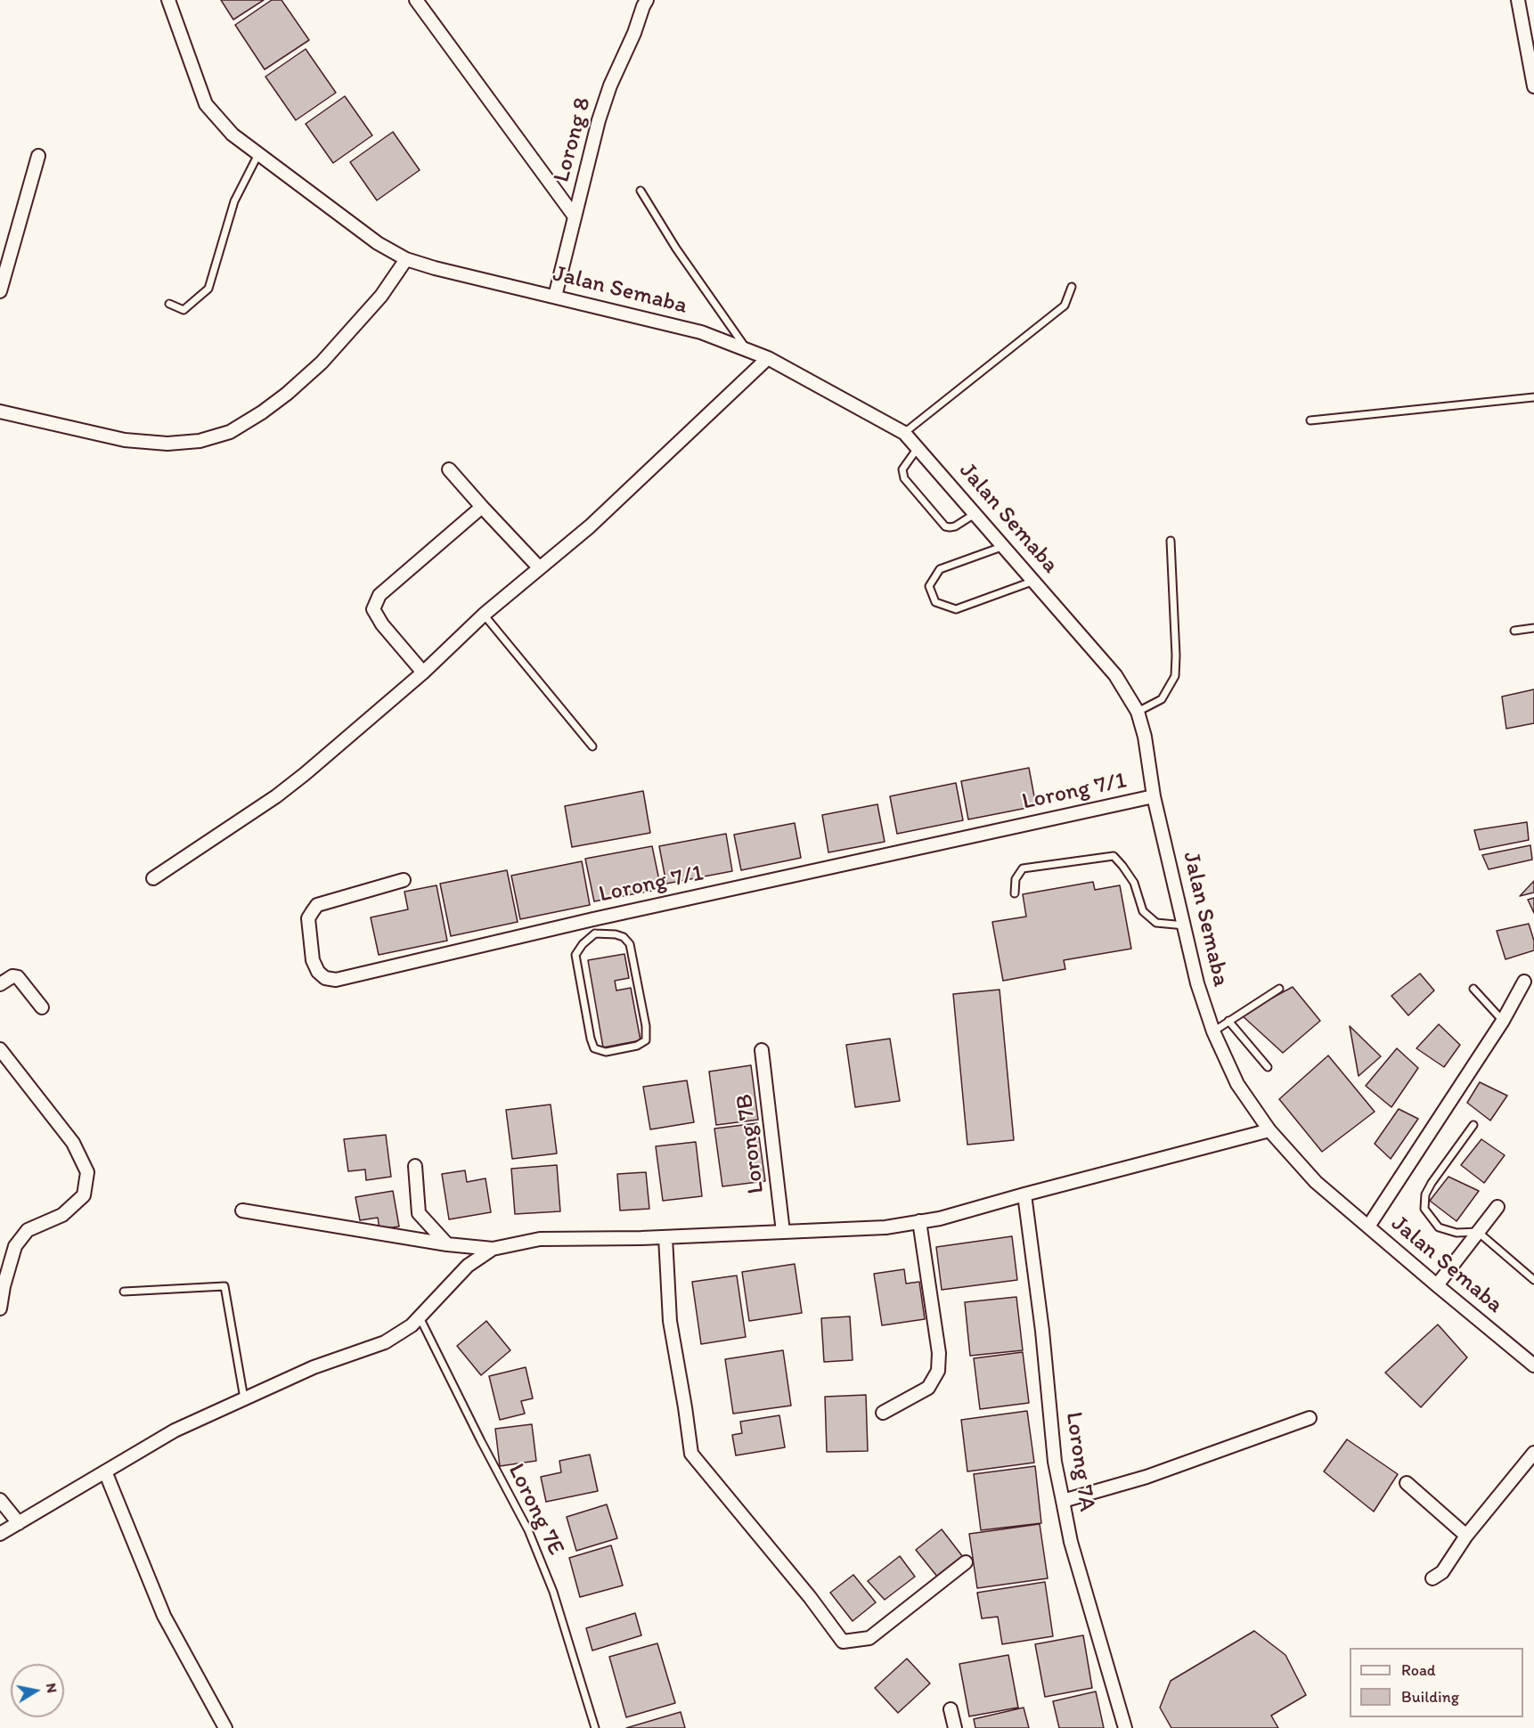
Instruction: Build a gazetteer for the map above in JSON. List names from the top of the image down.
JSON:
{
  "streets": {
    "street": [
      "Lorong 8",
      "Jalan Semaba",
      "Lorong 7/1",
      "Lorong 7B",
      "Lorong 7A"
    ],
    "lane": ["Lorong 7E"]
  },
  "crossings": [
    ["Lorong 8", "Jalan Semaba"],
    ["Jalan Semaba", "Lorong 7/1"]
  ],
  "legend": ["Road", "Building"],
  "north": "right"
}
